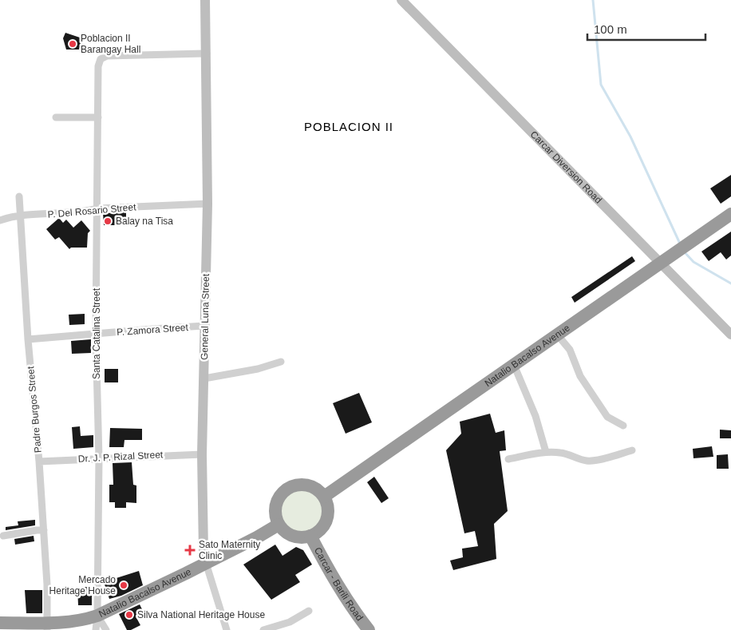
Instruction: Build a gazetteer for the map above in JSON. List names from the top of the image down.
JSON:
{
  "streets": {
    "highway": ["Natalio Bacalso Avenue", "Carcar - Barili Road"],
    "street": [
      "Carcar Diversion Road",
      "P. Del Rosario Street",
      "General Luna Street",
      "P. Zamora Street",
      "Santa Catalina Street",
      "Padre Burgos Street",
      "Dr. J. P. Rizal Street"
    ]
  },
  "crossings": [
    ["Carcar Diversion Road", "Natalio Bacalso Avenue"],
    ["P. Del Rosario Street", "General Luna Street"],
    ["P. Del Rosario Street", "Santa Catalina Street"],
    ["P. Del Rosario Street", "Padre Burgos Street"],
    ["General Luna Street", "P. Zamora Street"],
    ["General Luna Street", "Santa Catalina Street"],
    ["General Luna Street", "Natalio Bacalso Avenue"],
    ["General Luna Street", "Dr. J. P. Rizal Street"],
    ["P. Zamora Street", "Santa Catalina Street"],
    ["P. Zamora Street", "Padre Burgos Street"],
    ["Santa Catalina Street", "Natalio Bacalso Avenue"],
    ["Santa Catalina Street", "Dr. J. P. Rizal Street"],
    ["Natalio Bacalso Avenue", "Padre Burgos Street"],
    ["Natalio Bacalso Avenue", "Carcar - Barili Road"],
    ["Padre Burgos Street", "Dr. J. P. Rizal Street"]
  ],
  "districts": ["POBLACION II"],
  "places": {
    "other": [
      "Poblacion II Barangay Hall",
      "Balay na Tisa",
      "Mercado Heritage House",
      "Silva National Heritage House"
    ],
    "health": ["Sato Maternity Clinic"]
  },
  "scale_bar": "100 m"
}
